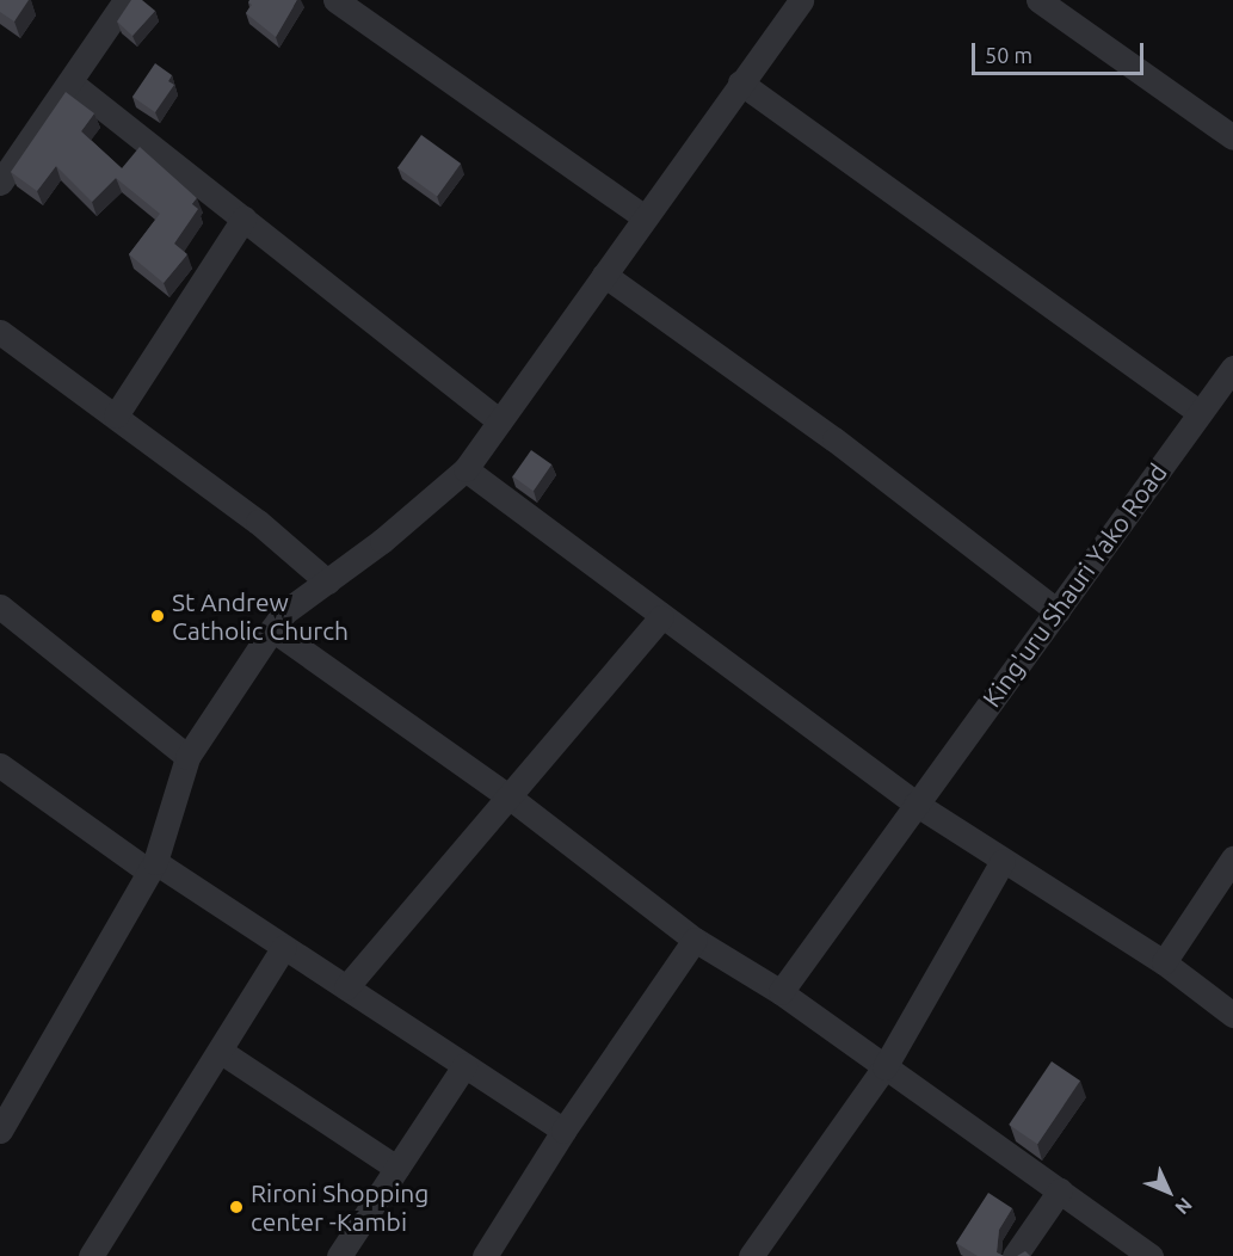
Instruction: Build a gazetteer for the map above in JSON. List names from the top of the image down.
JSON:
{
  "streets": {
    "street": ["King'uru Shauri Yako Road"]
  },
  "places": ["St Andrew Catholic Church", "Rironi Shopping center -Kambi"],
  "scale_bar": "50 m",
  "north": "bottom right"
}
